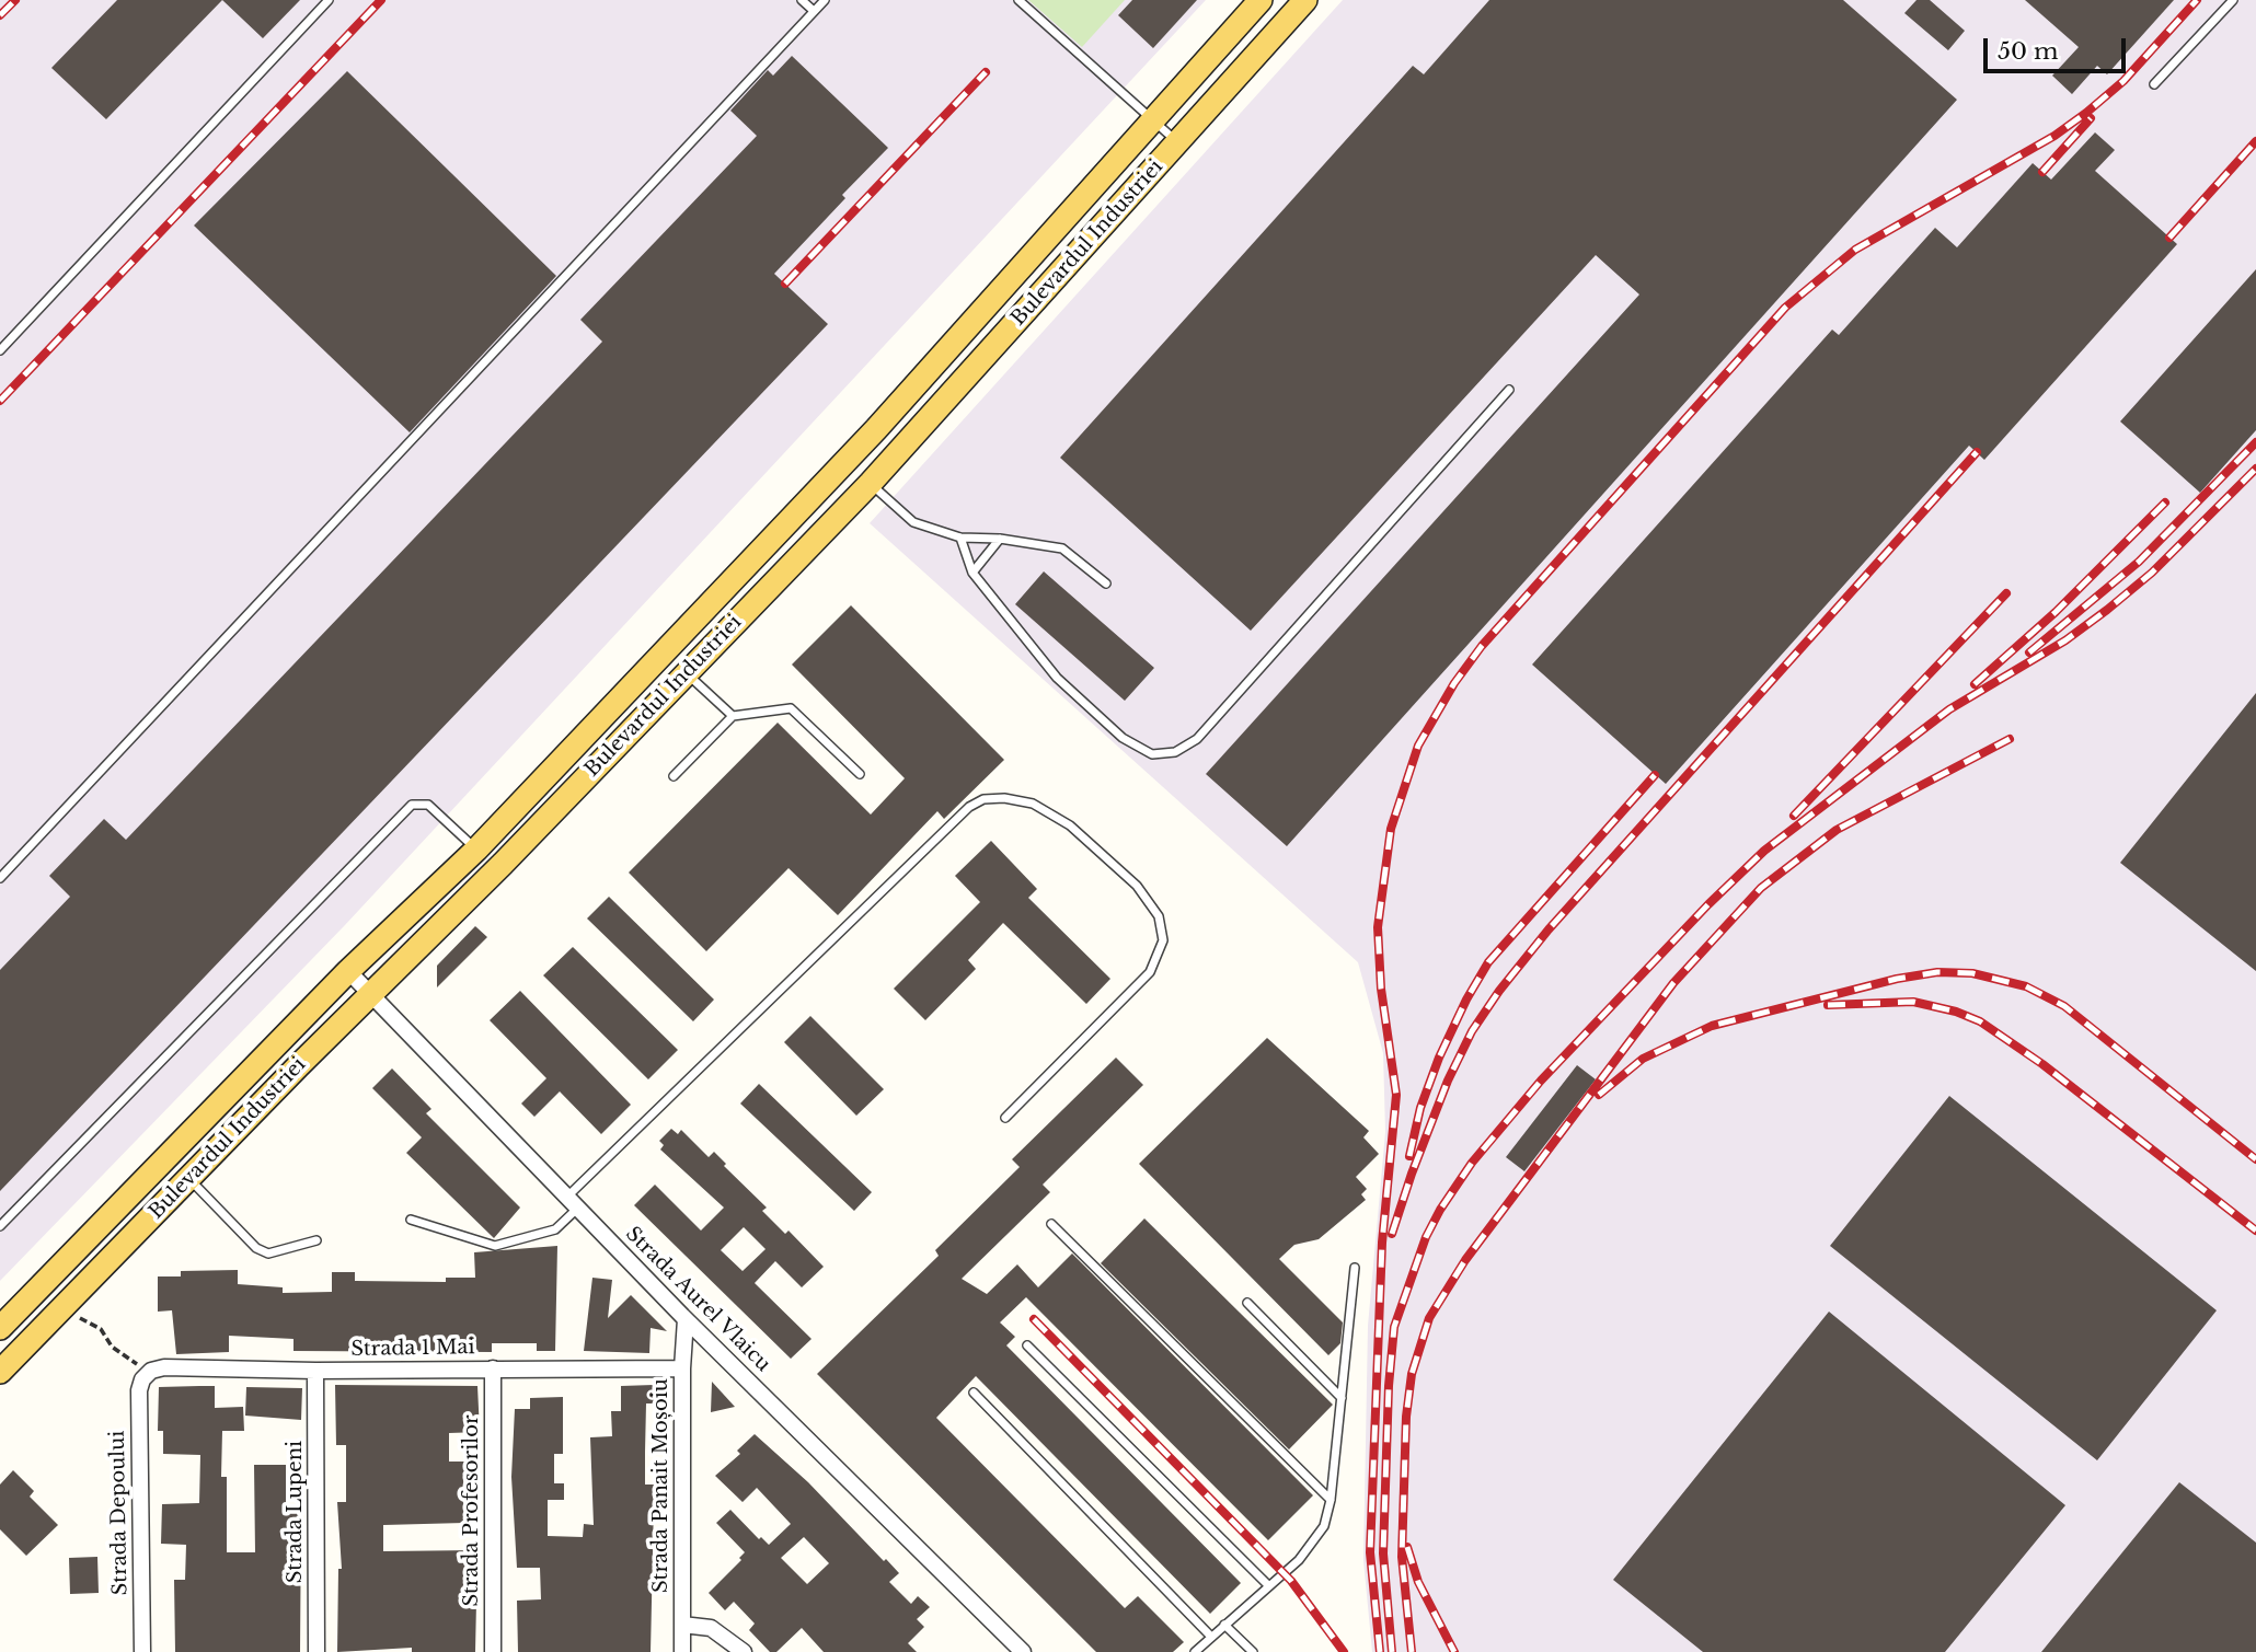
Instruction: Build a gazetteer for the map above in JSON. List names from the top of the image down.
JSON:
{
  "streets": {
    "main road": ["Bulevardul Industriei"],
    "street": [
      "Strada Aurel Vlaicu",
      "Strada 1 Mai",
      "Strada Panait Moșoiu",
      "Strada Profesorilor",
      "Strada Lupeni",
      "Strada Depoului"
    ]
  },
  "crossings": [
    ["Bulevardul Industriei", "Strada Aurel Vlaicu"],
    ["Strada Aurel Vlaicu", "Strada Panait Moșoiu"],
    ["Strada 1 Mai", "Strada Panait Moșoiu"],
    ["Strada 1 Mai", "Strada Profesorilor"],
    ["Strada 1 Mai", "Strada Lupeni"],
    ["Strada 1 Mai", "Strada Depoului"]
  ],
  "scale_bar": "50 m"
}
